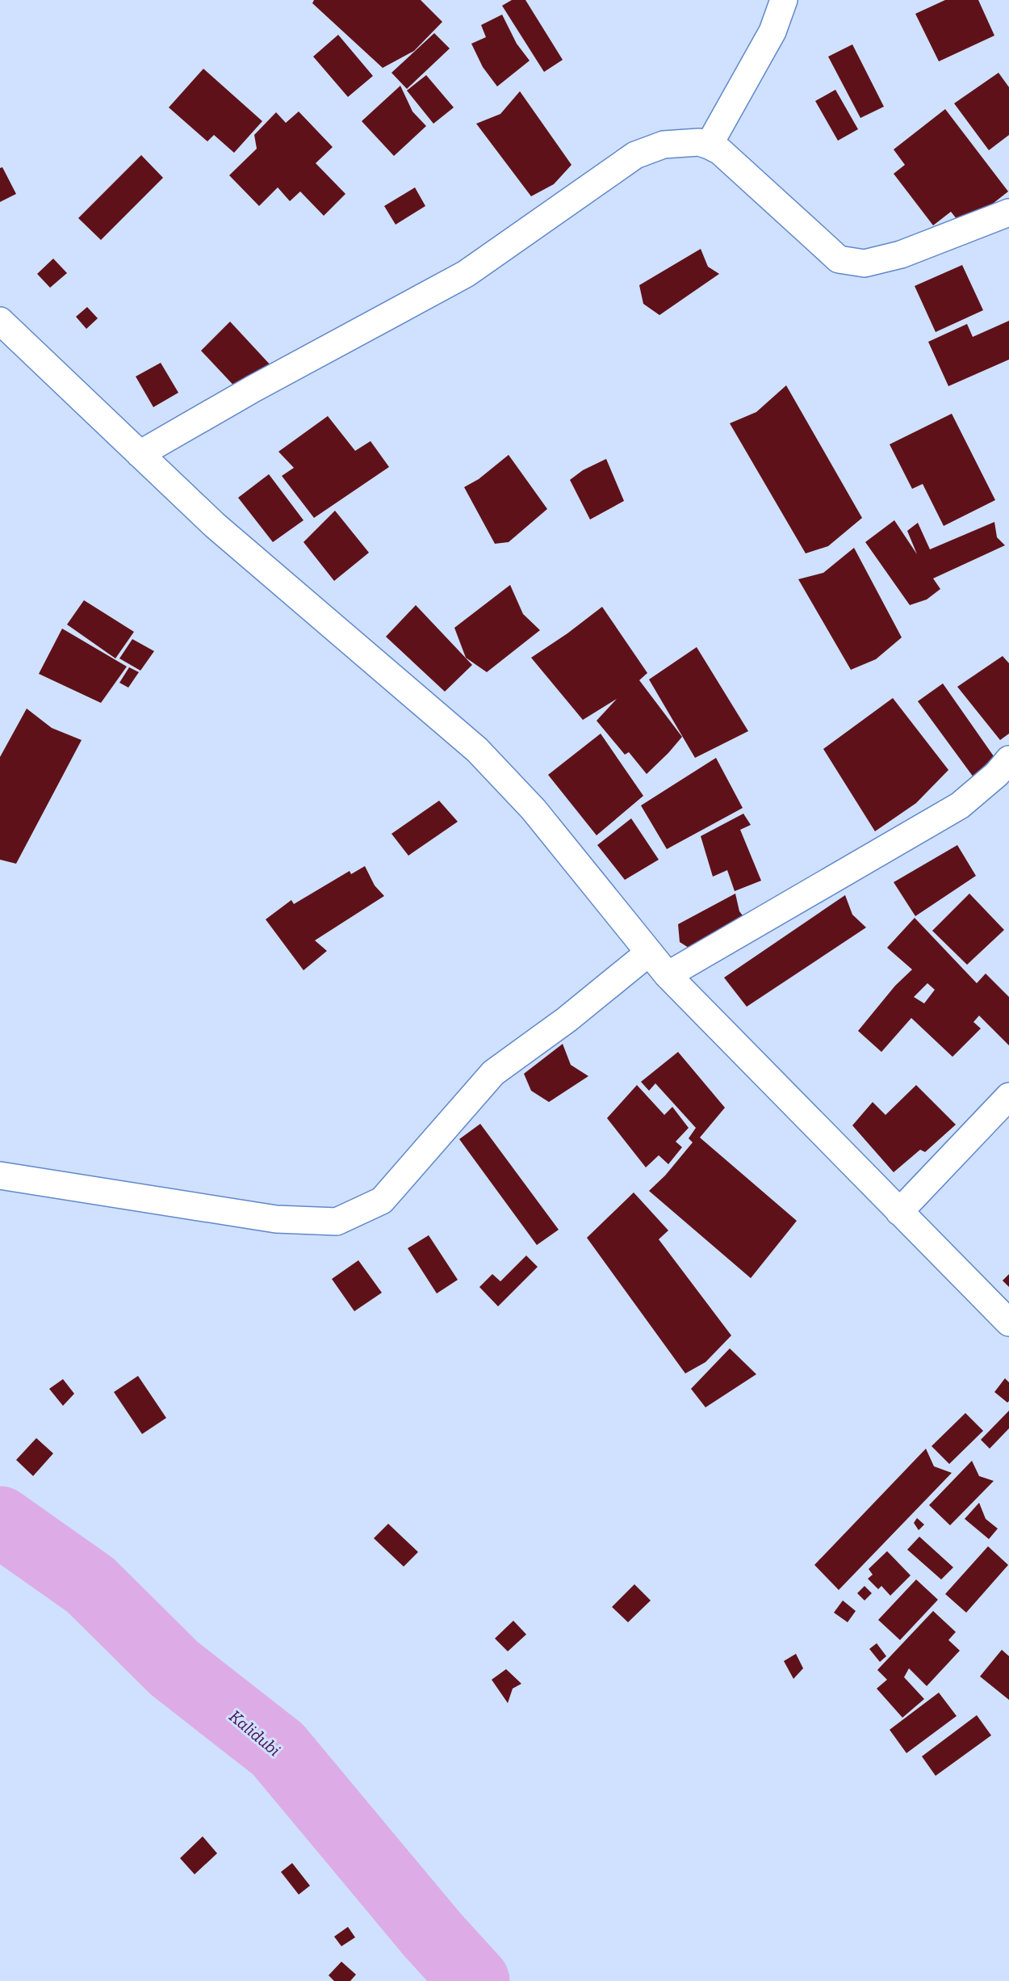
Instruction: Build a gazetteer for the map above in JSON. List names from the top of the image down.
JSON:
{
  "water": ["Kalidubi"]
}
